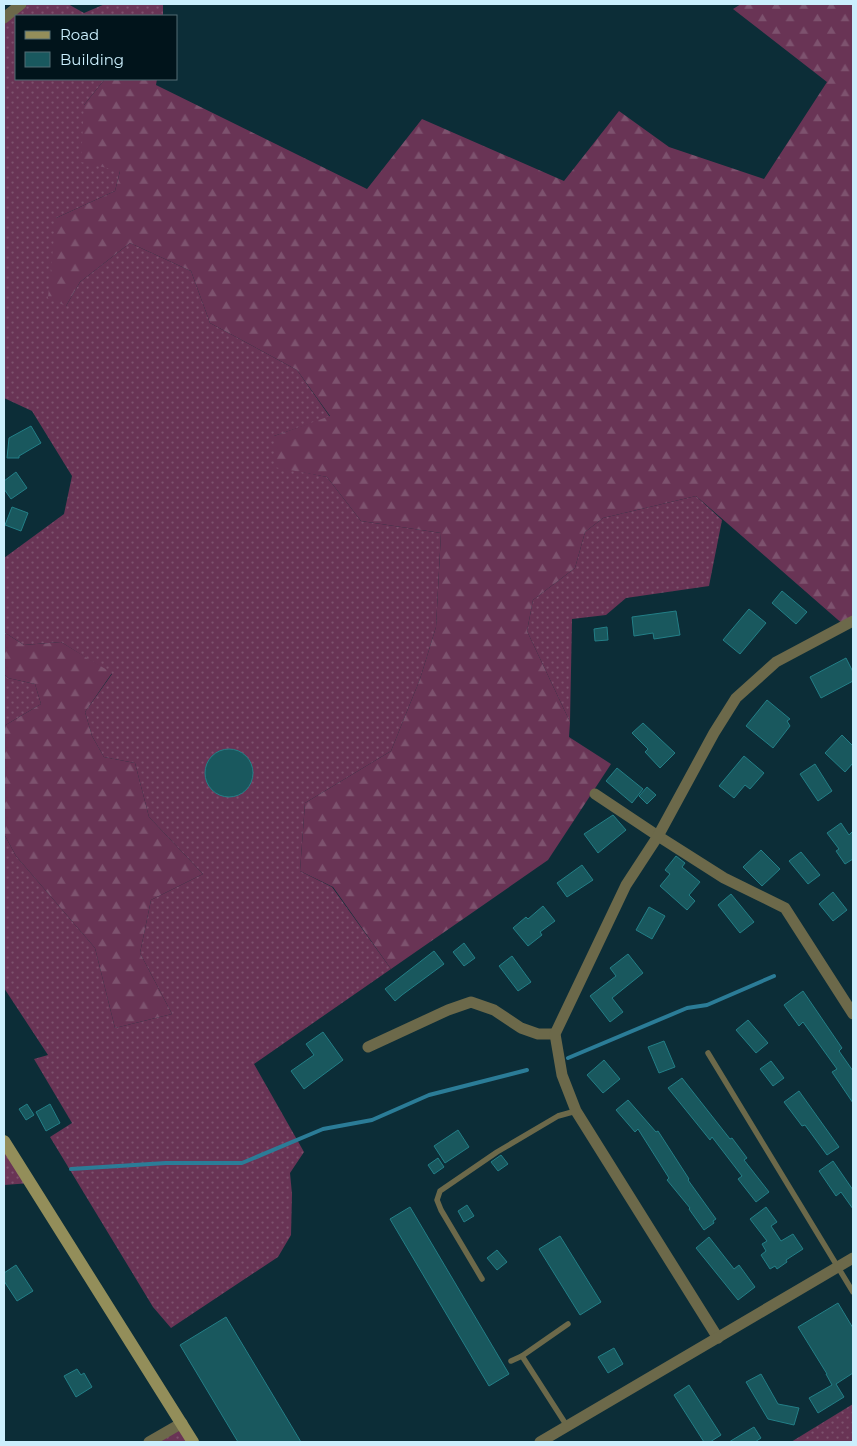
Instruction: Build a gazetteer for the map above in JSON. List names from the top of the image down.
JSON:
{
  "legend": ["Road", "Building"]
}
